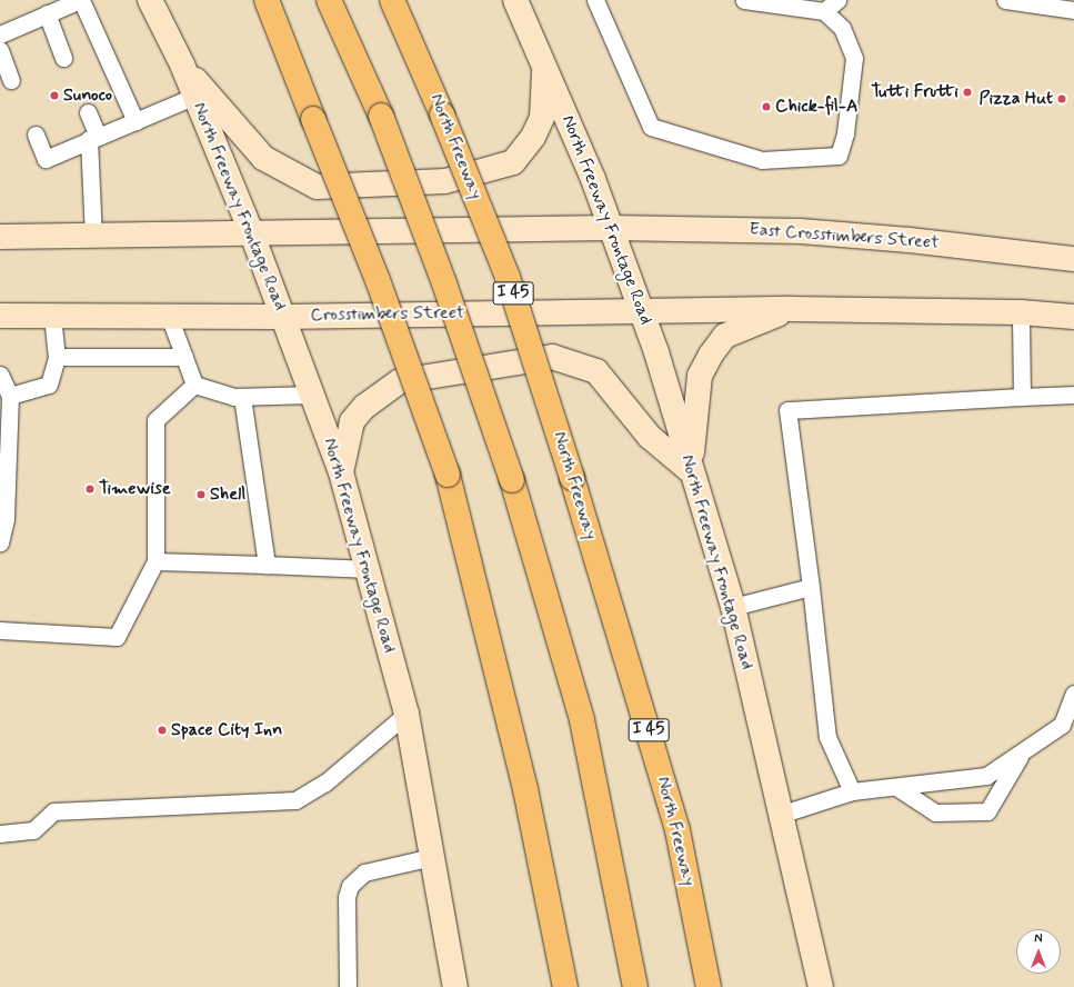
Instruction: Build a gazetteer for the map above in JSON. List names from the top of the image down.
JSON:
{
  "streets": {
    "highway": ["North Freeway", "I 45"],
    "main road": ["North Freeway Frontage Road", "East Crosstimbers Street", "Crosstimbers Street"]
  },
  "crossings": [
    ["North Freeway Frontage Road", "East Crosstimbers Street"],
    ["North Freeway Frontage Road", "Crosstimbers Street"]
  ],
  "places": [
    "Tutti Frutti",
    "Sunoco",
    "Pizza Hut",
    "Chick-fil-A",
    "Timewise",
    "Shell",
    "Space City Inn"
  ],
  "north": "top"
}
